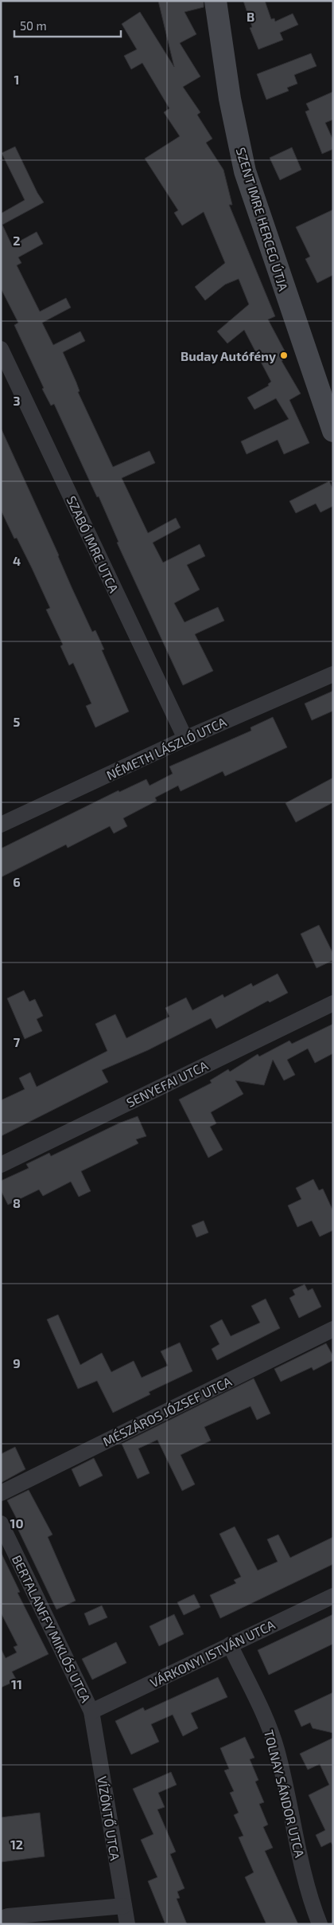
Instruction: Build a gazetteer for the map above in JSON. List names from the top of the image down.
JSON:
{
  "streets": {
    "main road": ["SZENT IMRE HERCEG ÚTJA"],
    "street": [
      "SZABÓ IMRE UTCA",
      "NÉMETH LÁSZLÓ UTCA",
      "SENYEFAI UTCA",
      "MÉSZÁROS JÓZSEF UTCA",
      "BERTALANFFY MIKLÓS UTCA",
      "VÁRKONYI ISTVÁN UTCA",
      "TOLNAY SÁNDOR UTCA",
      "VÍZÖNTŐ UTCA"
    ]
  },
  "crossings": [
    ["SZABÓ IMRE UTCA", "NÉMETH LÁSZLÓ UTCA"],
    ["BERTALANFFY MIKLÓS UTCA", "VÁRKONYI ISTVÁN UTCA"],
    ["BERTALANFFY MIKLÓS UTCA", "VÍZÖNTŐ UTCA"],
    ["VÁRKONYI ISTVÁN UTCA", "TOLNAY SÁNDOR UTCA"],
    ["VÁRKONYI ISTVÁN UTCA", "VÍZÖNTŐ UTCA"]
  ],
  "places": ["Buday Autófény"],
  "scale_bar": "50 m",
  "grid": {
    "columns": ["B"],
    "rows": [
      "1",
      "2",
      "3",
      "4",
      "5",
      "6",
      "7",
      "8",
      "9",
      "10",
      "11",
      "12"
    ]
  }
}
